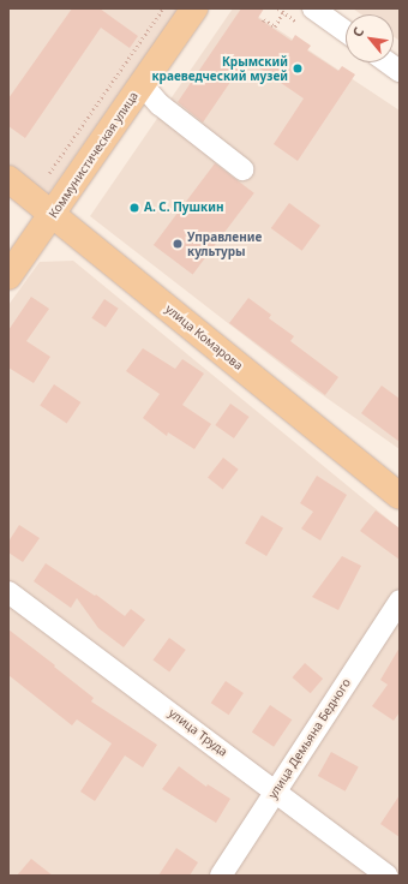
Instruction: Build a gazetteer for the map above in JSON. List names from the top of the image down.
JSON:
{
  "streets": {
    "main road": ["Коммунистическая улица", "улица Комарова"],
    "street": ["улица Труда", "улица Демьяна Бедного"]
  },
  "crossings": [
    ["Коммунистическая улица", "улица Комарова"],
    ["улица Труда", "улица Демьяна Бедного"]
  ],
  "places": ["Крымский краеведческий музей", "А. С. Пушкин", "Управление культуры"],
  "north": "top left"
}
